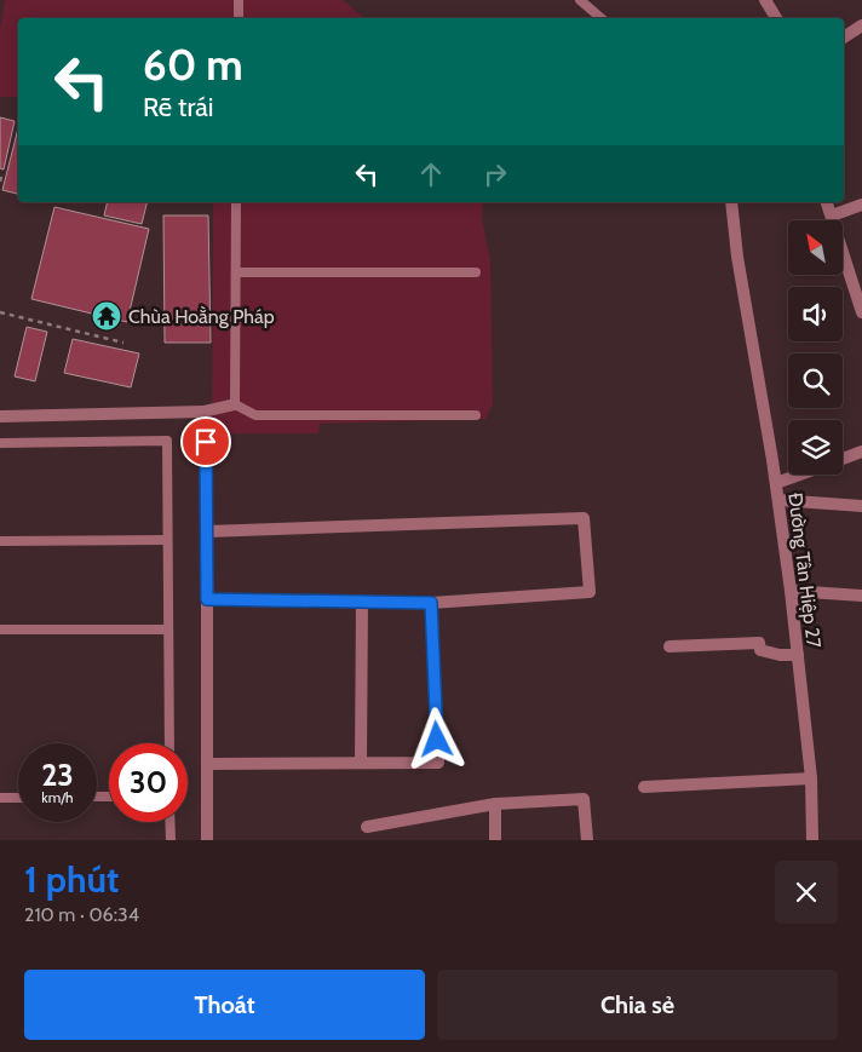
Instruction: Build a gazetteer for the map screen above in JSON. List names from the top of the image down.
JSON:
{
  "streets": {
    "street": ["Đường Tân Hiệp 27"]
  },
  "places": {
    "temple": ["Chùa Hoằng Pháp"]
  },
  "north": "top left",
  "page": {
    "turn": ["60 m", "Rẽ trái"],
    "speed": "23 km/h",
    "limit": "30",
    "heading": ["1 phút", "210 m · 06:34"],
    "buttons": ["Thoát", "Chia sẻ"]
  }
}
